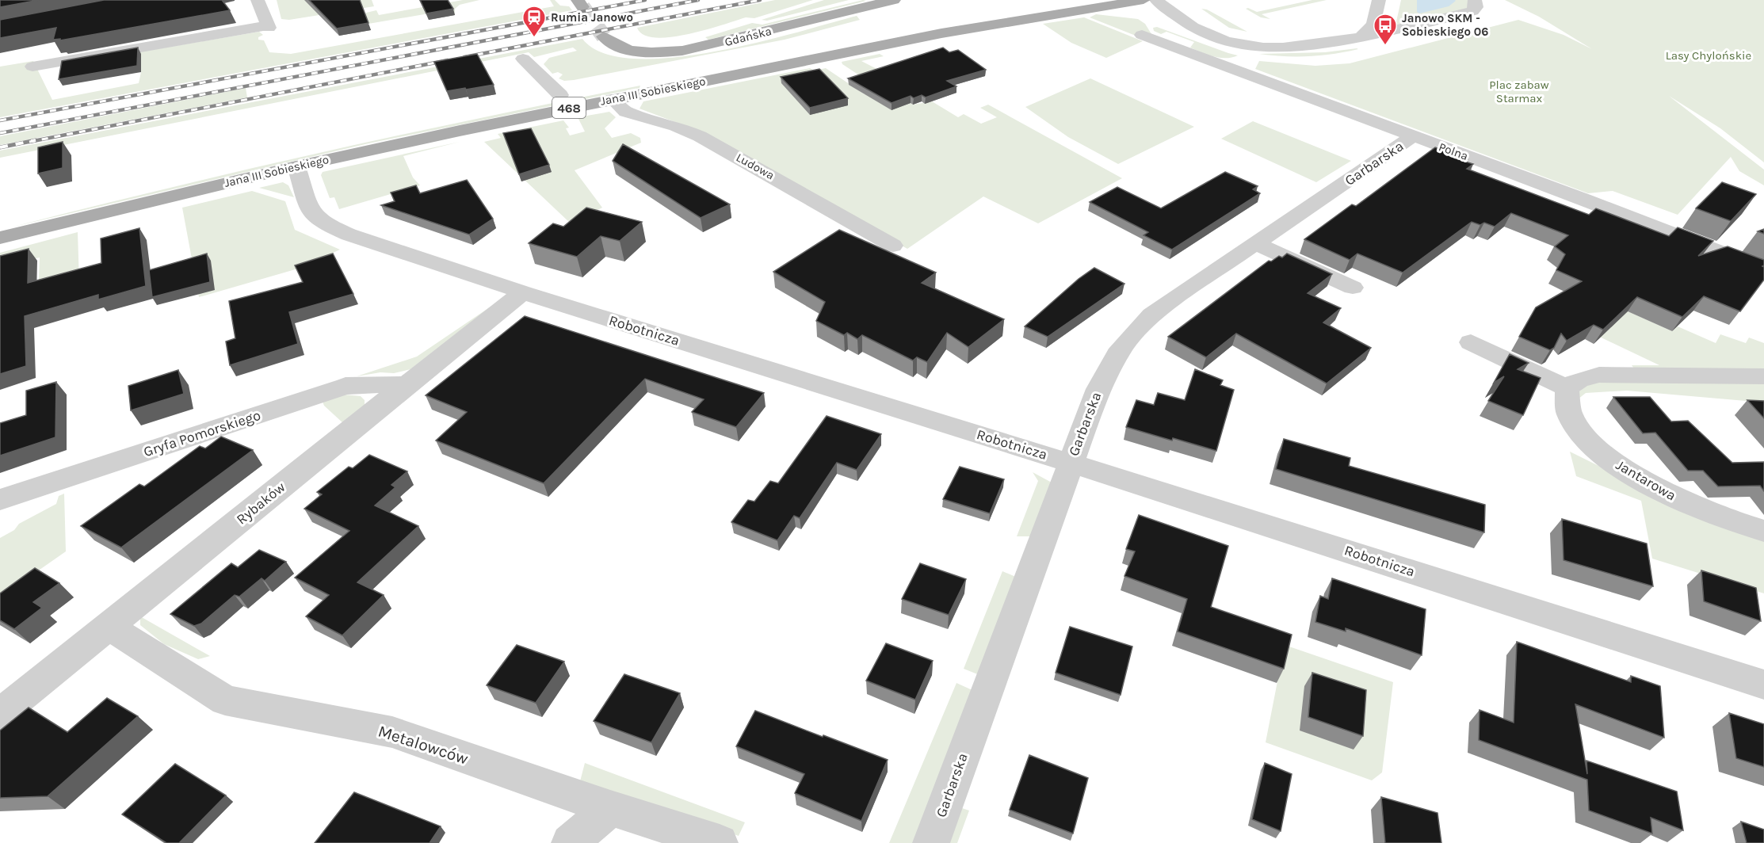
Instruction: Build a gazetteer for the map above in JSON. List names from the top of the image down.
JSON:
{
  "streets": {
    "main road": ["Gdańska", "Jana III Sobieskiego", "468"],
    "street": [
      "Polna",
      "Garbarska",
      "Ludowa",
      "Robotnicza",
      "Gryfa Pomorskiego",
      "Jantarowa",
      "Rybaków",
      "Metalowców"
    ]
  },
  "crossings": [
    ["Jana III Sobieskiego", "Ludowa"],
    ["Jana III Sobieskiego", "Robotnicza"],
    ["Polna", "Garbarska"],
    ["Garbarska", "Robotnicza"],
    ["Robotnicza", "Rybaków"],
    ["Gryfa Pomorskiego", "Rybaków"],
    ["Rybaków", "Metalowców"]
  ],
  "parks": ["Lasy Chylońskie", "Plac zabaw Starmax"],
  "places": {
    "station": ["Rumia Janowo"],
    "bus stop": ["Janowo SKM - Sobieskiego 06"]
  }
}
